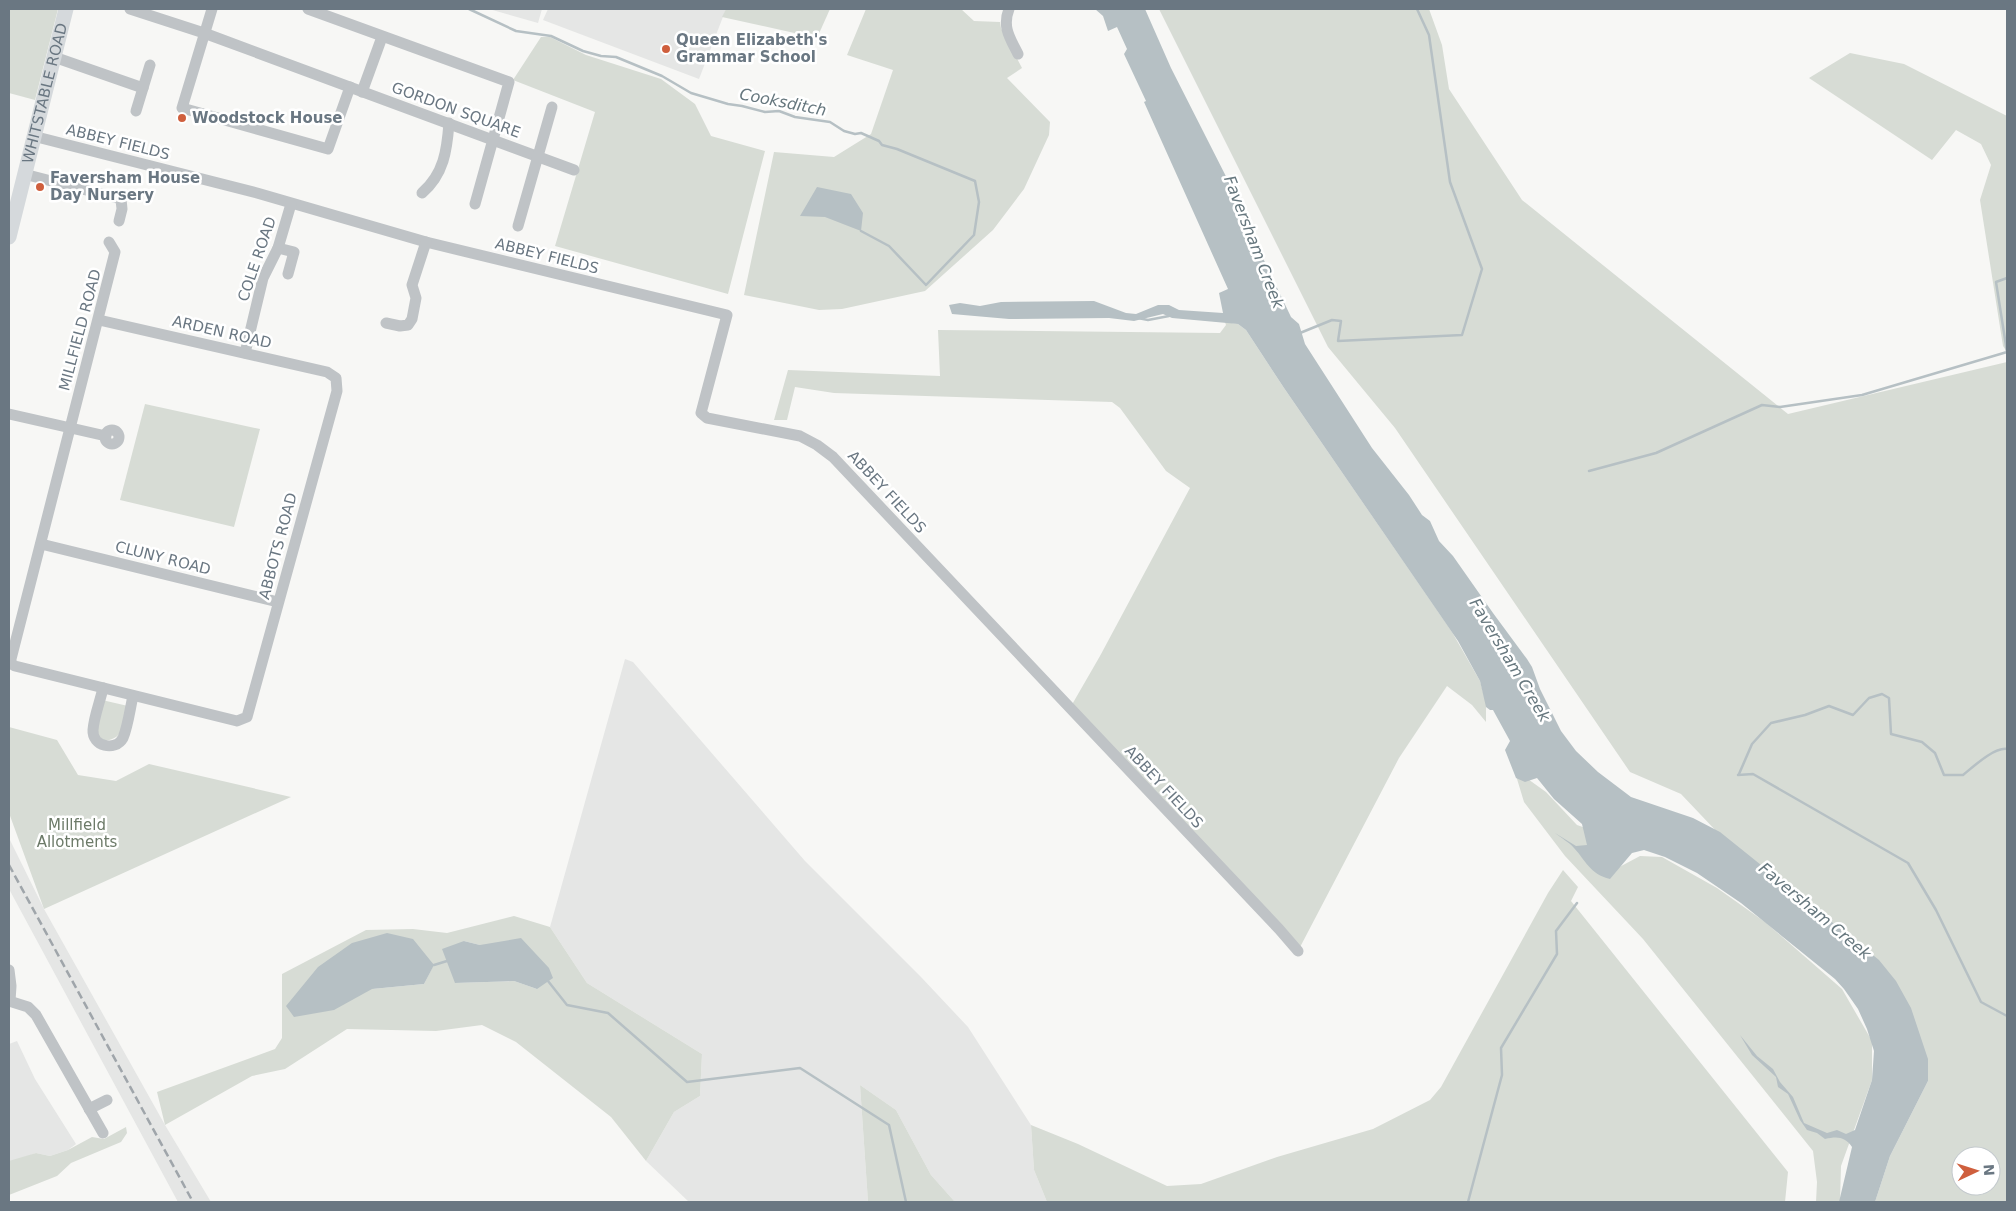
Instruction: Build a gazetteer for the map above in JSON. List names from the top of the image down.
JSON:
{
  "streets": {
    "main road": ["WHITSTABLE ROAD"],
    "street": [
      "GORDON SQUARE",
      "ABBEY FIELDS",
      "COLE ROAD",
      "MILLFIELD ROAD",
      "ARDEN ROAD",
      "ABBOTS ROAD",
      "CLUNY ROAD"
    ]
  },
  "crossings": [
    ["WHITSTABLE ROAD", "ABBEY FIELDS"],
    ["ABBEY FIELDS", "COLE ROAD"],
    ["COLE ROAD", "ARDEN ROAD"],
    ["MILLFIELD ROAD", "ARDEN ROAD"],
    ["MILLFIELD ROAD", "CLUNY ROAD"],
    ["ARDEN ROAD", "ABBOTS ROAD"],
    ["ABBOTS ROAD", "CLUNY ROAD"]
  ],
  "water": ["Cooksditch", "Faversham Creek"],
  "parks": ["Millfield Allotments"],
  "places": ["Queen Elizabeth's Grammar School", "Woodstock House", "Faversham House Day Nursery"],
  "north": "right"
}
